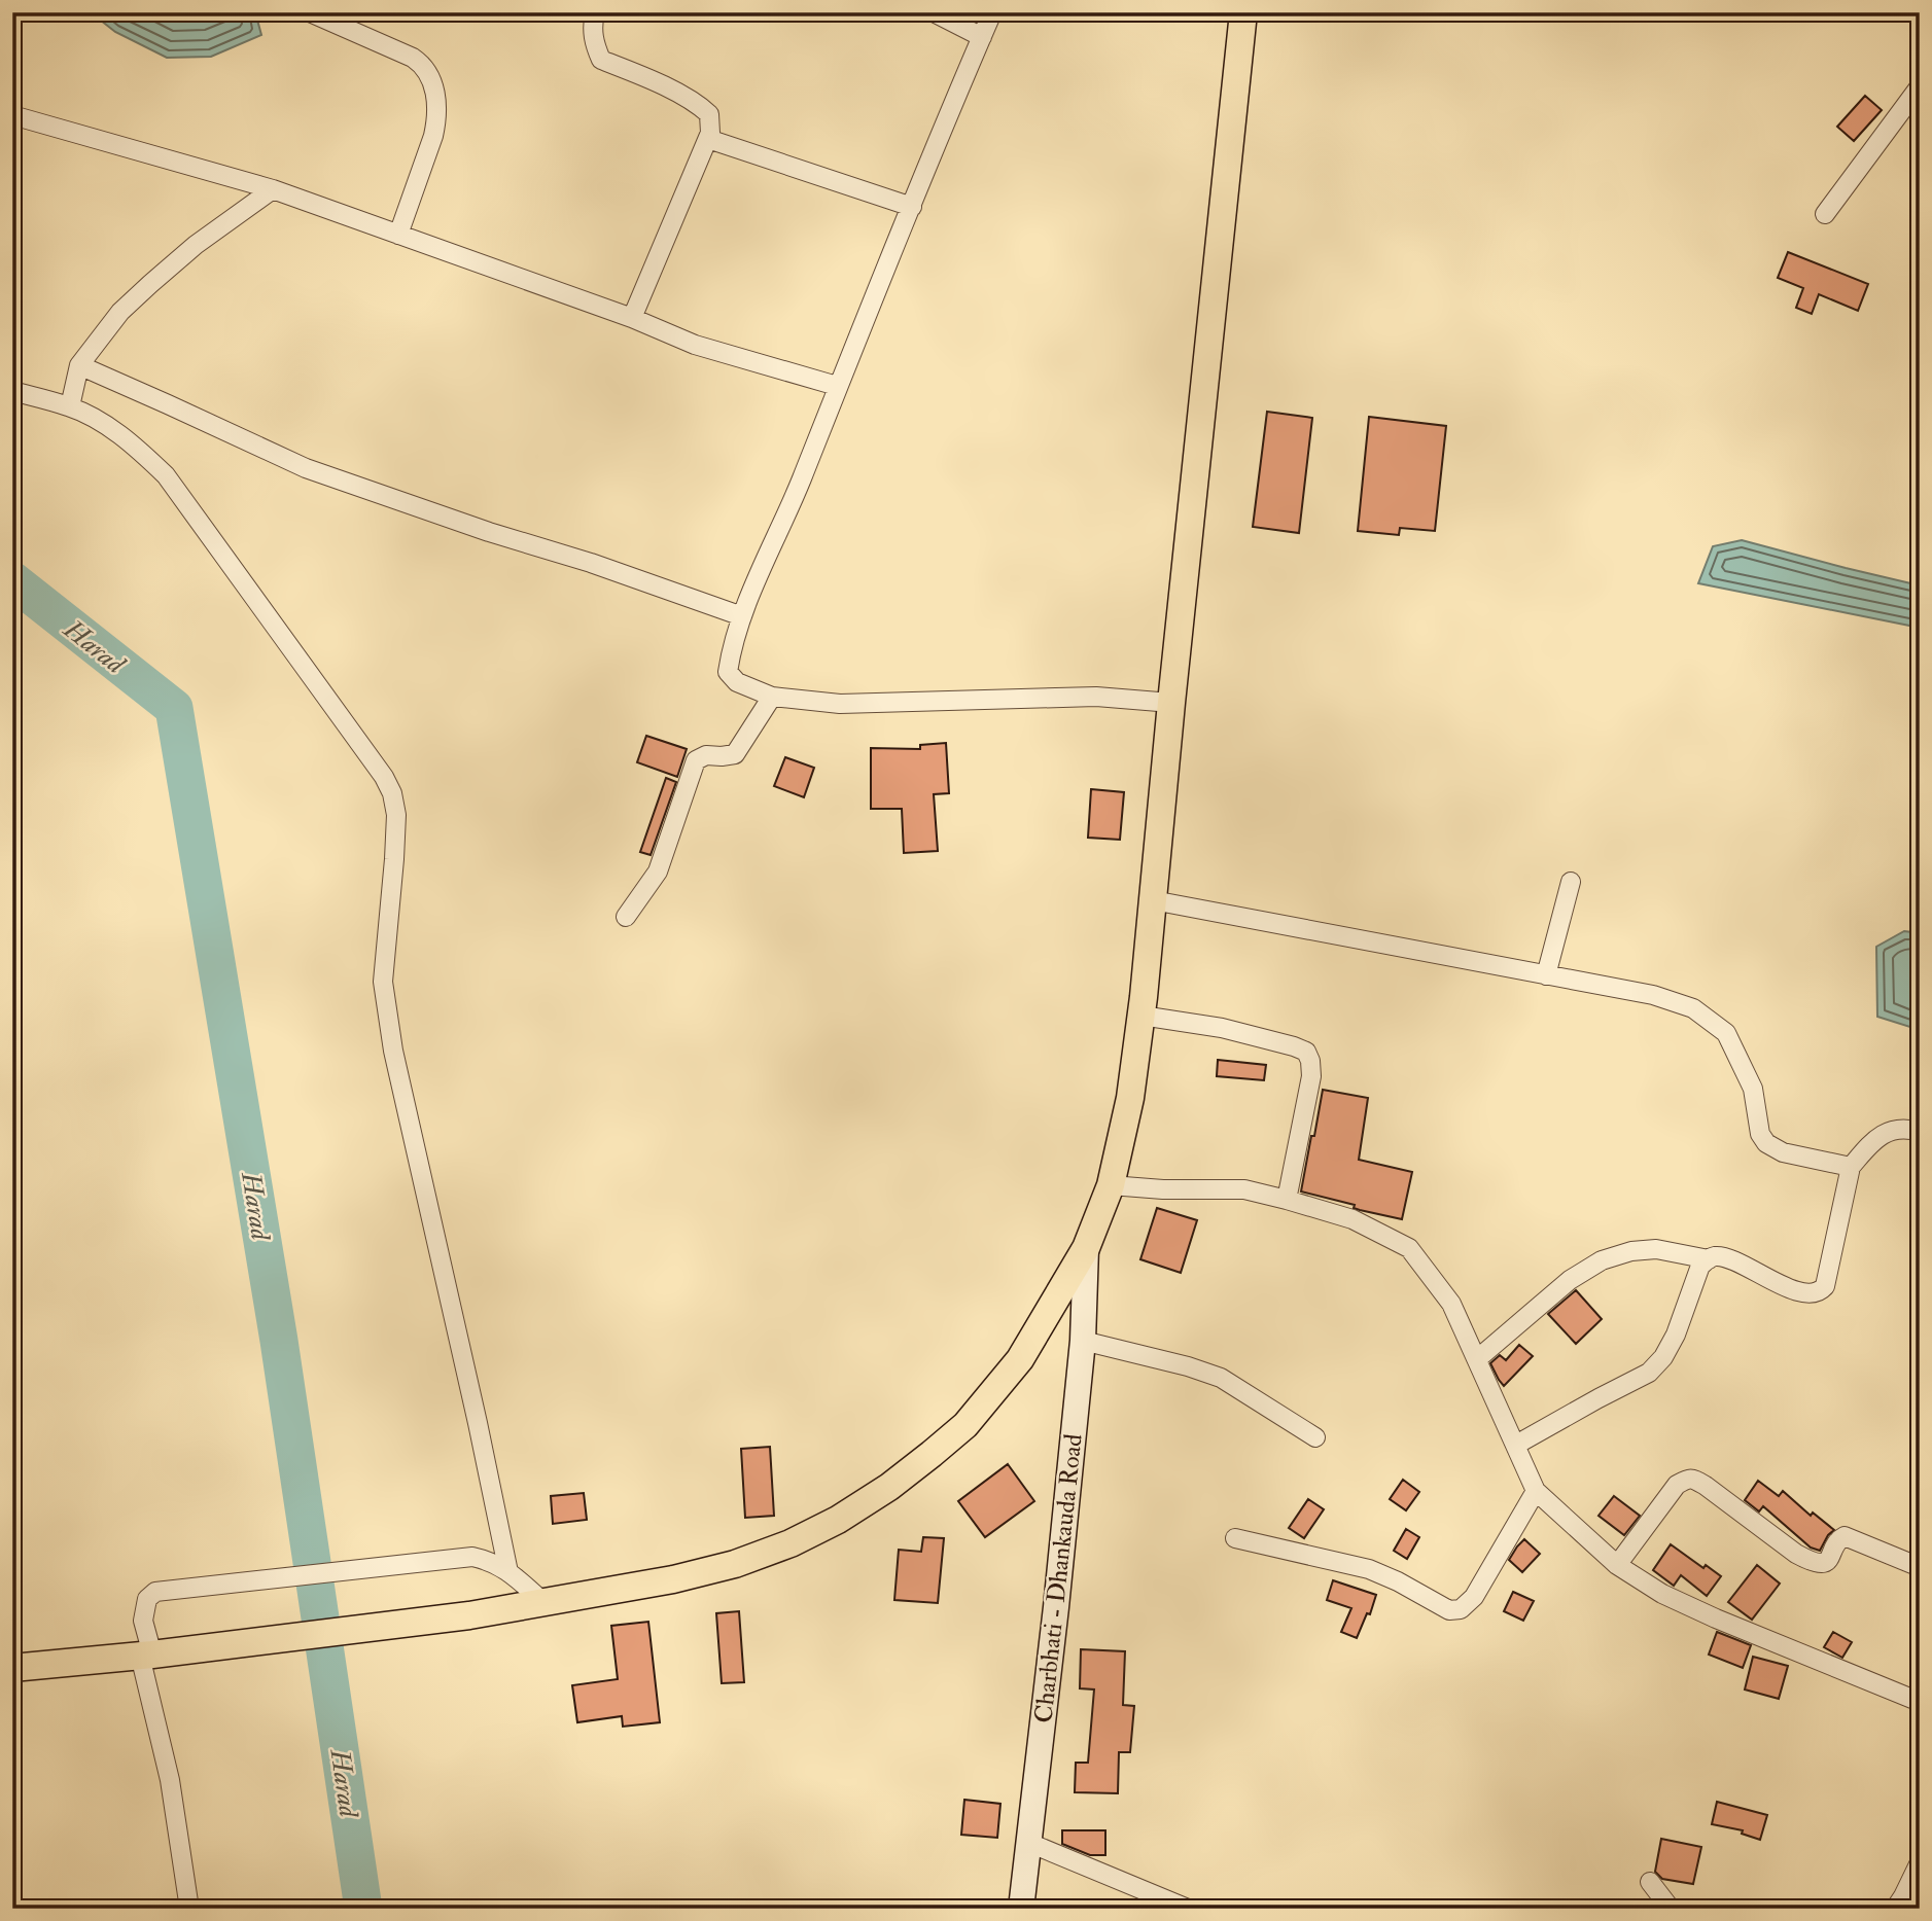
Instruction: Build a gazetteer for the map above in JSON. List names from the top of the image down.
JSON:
{
  "streets": {
    "street": ["Charbhati - Dhankauda Road"]
  },
  "water": ["Harad"]
}
